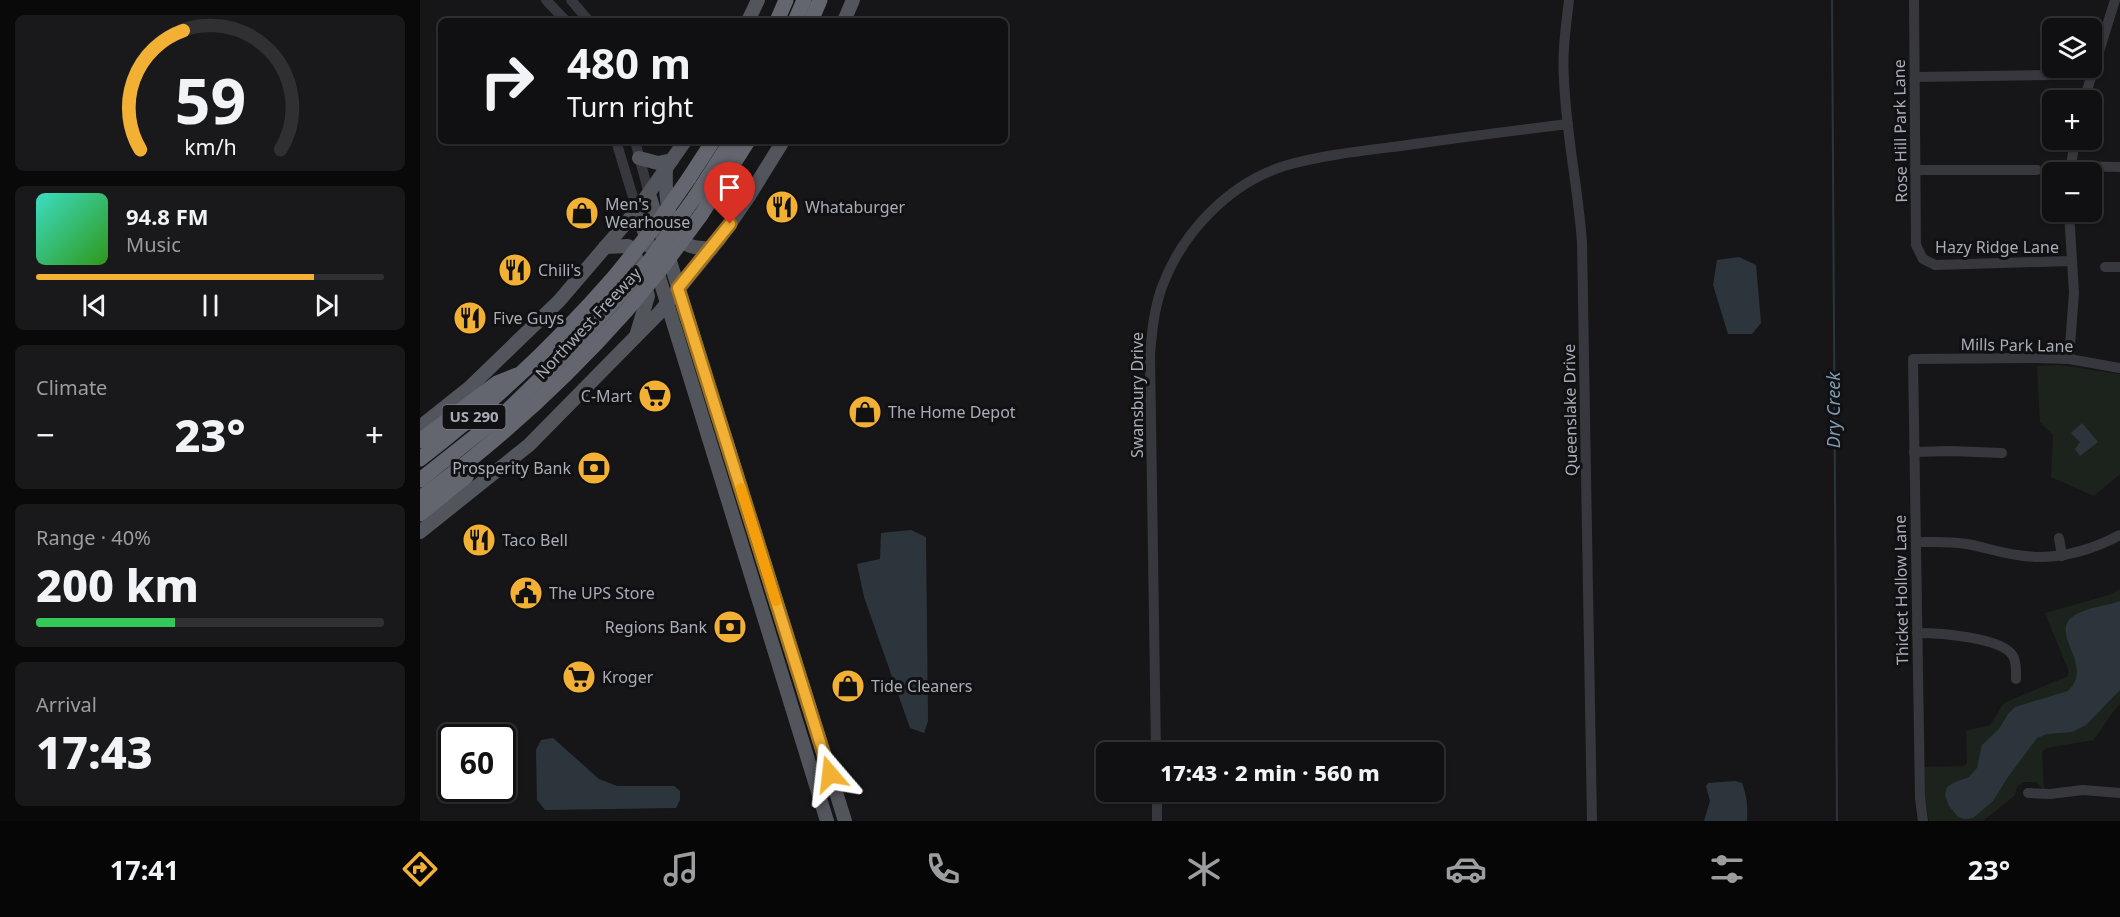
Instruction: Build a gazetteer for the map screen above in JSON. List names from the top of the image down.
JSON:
{
  "streets": {
    "highway": ["Northwest Freeway", "US 290"],
    "street": [
      "Rose Hill Park Lane",
      "Hazy Ridge Lane",
      "Mills Park Lane",
      "Swansbury Drive",
      "Queenslake Drive",
      "Thicket Hollow Lane"
    ]
  },
  "crossings": [
    ["Rose Hill Park Lane", "Hazy Ridge Lane"],
    ["Mills Park Lane", "Thicket Hollow Lane"],
    ["Swansbury Drive", "Queenslake Drive"]
  ],
  "water": ["Dry Creek"],
  "places": {
    "restaurant": [
      "Whataburger",
      "Chili's",
      "Five Guys",
      "Taco Bell"
    ],
    "shop": ["Men's Wearhouse", "The Home Depot", "Tide Cleaners"],
    "supermarket": ["C-Mart", "Kroger"],
    "bank": ["Prosperity Bank", "Regions Bank"],
    "public building": ["The UPS Store"]
  },
  "page": {
    "map_buttons": ["+", "−"],
    "turn": ["480 m", "Turn right"],
    "song": ["94.8 FM", "Music"],
    "tile": [
      "Climate",
      ["Range · 40%", "200 km"],
      ["Arrival", "17:43"]
    ],
    "heat": ["−", "23°", "+"],
    "limit": "60",
    "trip": "17:43 · 2 min · 560 m",
    "tabs": ["17:41", "23°"],
    "gauge": ["59", "km/h"]
  }
}
